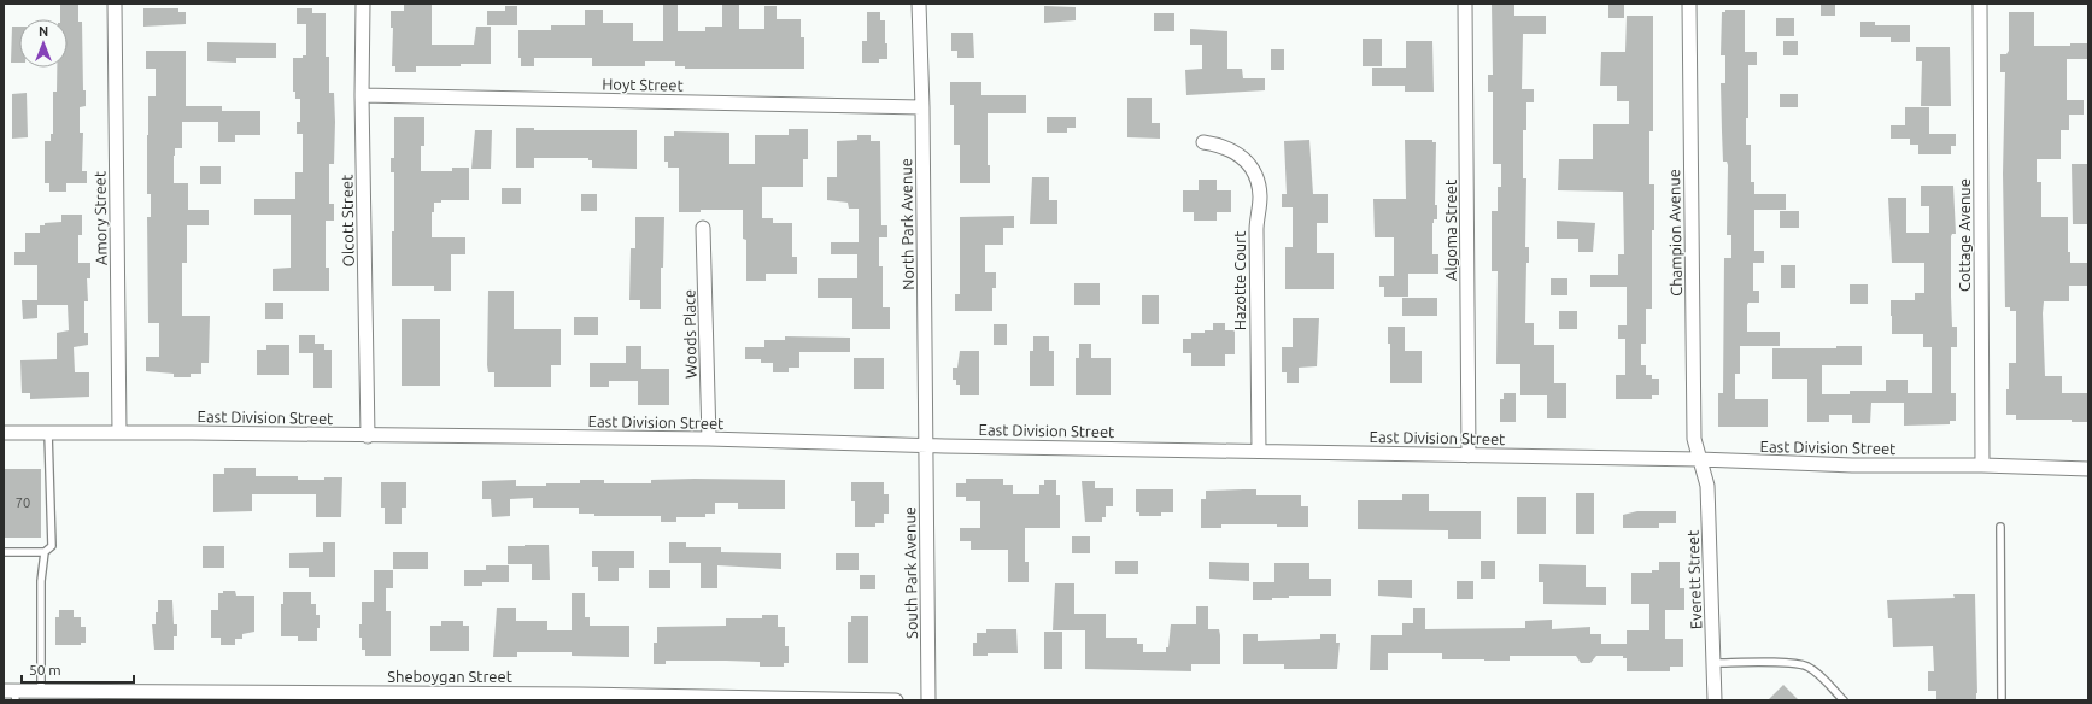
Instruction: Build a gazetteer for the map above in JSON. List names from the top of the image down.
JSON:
{
  "streets": {
    "street": [
      "Hoyt Street",
      "Amory Street",
      "Olcott Street",
      "North Park Avenue",
      "Algoma Street",
      "Champion Avenue",
      "Cottage Avenue",
      "Hazotte Court",
      "Woods Place",
      "East Division Street",
      "South Park Avenue",
      "Everett Street",
      "Sheboygan Street"
    ]
  },
  "crossings": [
    ["Hoyt Street", "Olcott Street"],
    ["Hoyt Street", "North Park Avenue"],
    ["Amory Street", "East Division Street"],
    ["Olcott Street", "East Division Street"],
    ["North Park Avenue", "East Division Street"],
    ["North Park Avenue", "South Park Avenue"],
    ["Algoma Street", "East Division Street"],
    ["Champion Avenue", "East Division Street"],
    ["Champion Avenue", "Everett Street"],
    ["Cottage Avenue", "East Division Street"],
    ["Hazotte Court", "East Division Street"],
    ["Woods Place", "East Division Street"],
    ["East Division Street", "South Park Avenue"],
    ["East Division Street", "Everett Street"]
  ],
  "house_numbers": ["70"],
  "scale_bar": "50 m",
  "north": "top"
}
